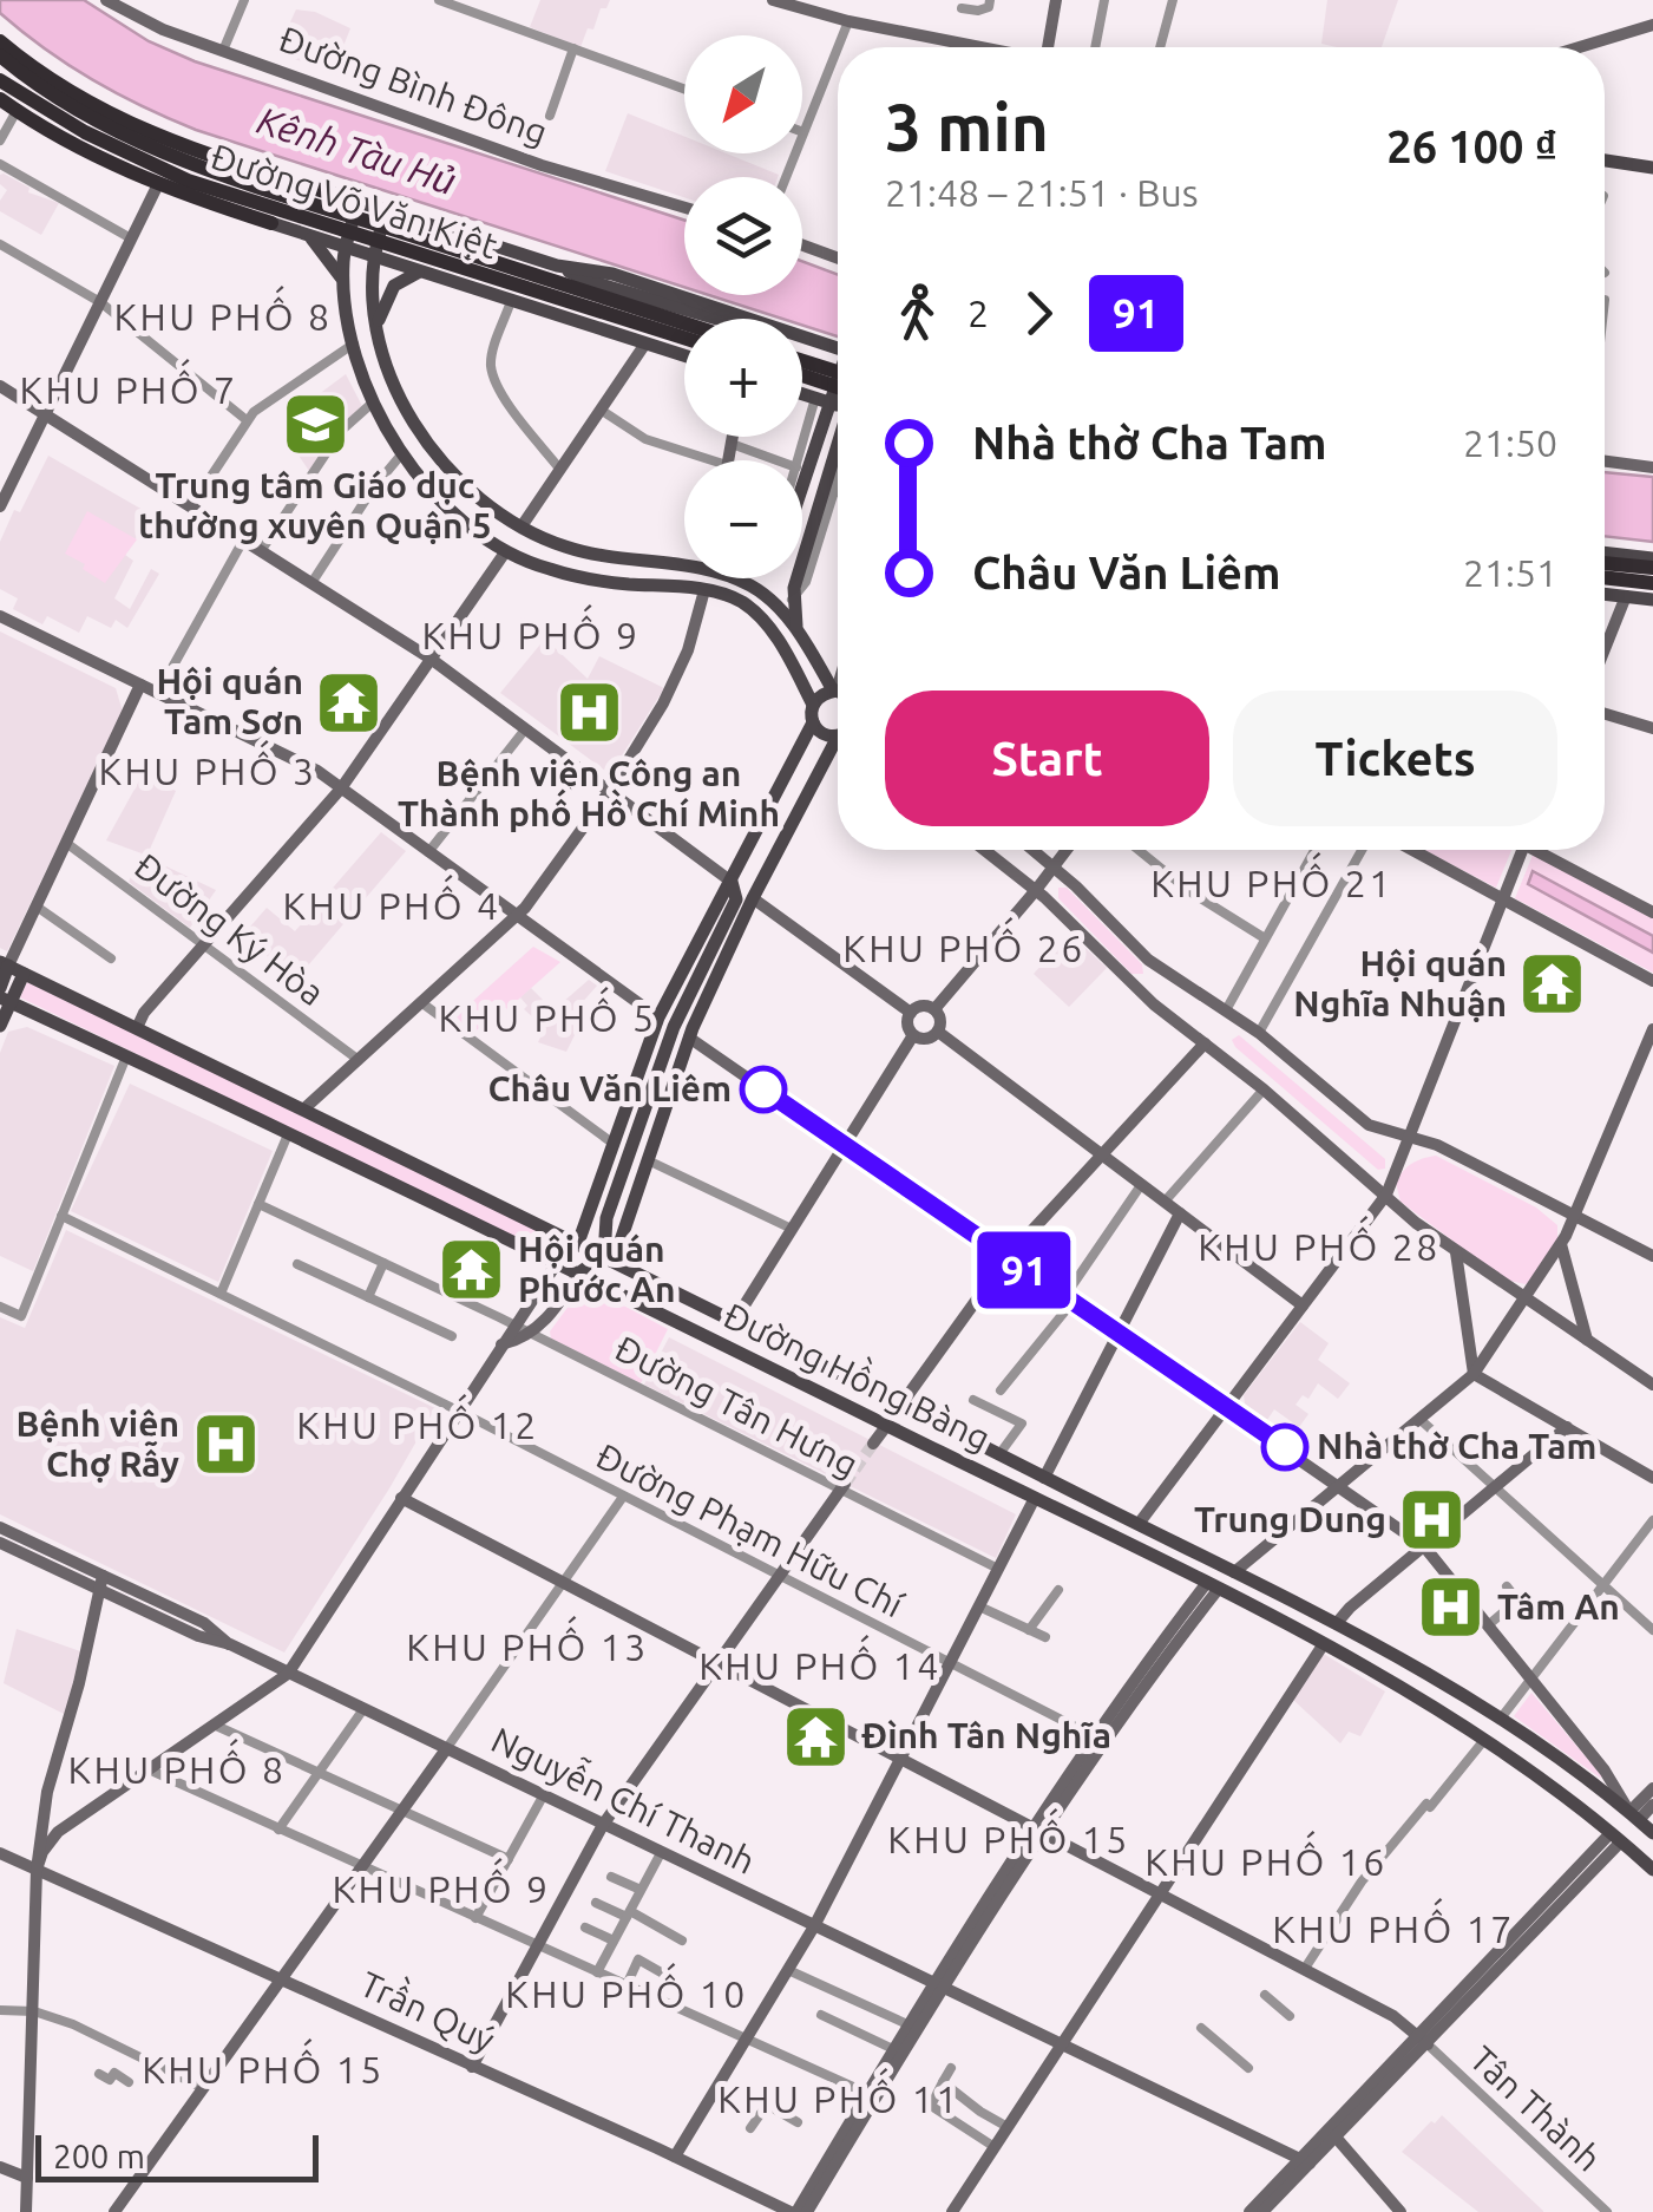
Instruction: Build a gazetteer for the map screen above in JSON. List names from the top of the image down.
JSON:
{
  "streets": {
    "highway": ["Đường Võ Văn Kiệt"],
    "main road": ["Đường Hồng Bàng"],
    "street": [
      "Đường Bình Đông",
      "Đường Ký Hòa",
      "Đường Tân Hưng",
      "Đường Phạm Hữu Chí",
      "Nguyễn Chí Thanh",
      "Trần Quý",
      "Tân Thành"
    ]
  },
  "districts": [
    "KHU PHỐ 8",
    "KHU PHỐ 7",
    "KHU PHỐ 9",
    "KHU PHỐ 3",
    "KHU PHỐ 21",
    "KHU PHỐ 4",
    "KHU PHỐ 26",
    "KHU PHỐ 5",
    "KHU PHỐ 28",
    "KHU PHỐ 12",
    "KHU PHỐ 13",
    "KHU PHỐ 14",
    "KHU PHỐ 8",
    "KHU PHỐ 15",
    "KHU PHỐ 16",
    "KHU PHỐ 9",
    "KHU PHỐ 17",
    "KHU PHỐ 10",
    "KHU PHỐ 15",
    "KHU PHỐ 11"
  ],
  "water": ["Kênh Tàu Hủ"],
  "places": {
    "school or university": ["Trung tâm Giáo dục thường xuyên Quận 5"],
    "temple": [
      "Hội quán Tam Sơn",
      "Hội quán Nghĩa Nhuận",
      "Hội quán Phước An",
      "Đình Tân Nghĩa"
    ],
    "hospital": [
      "Bệnh viện Công an Thành phố Hồ Chí Minh",
      "Bệnh viện Chợ Rẫy",
      "Trung Dung",
      "Tâm An"
    ],
    "other": ["Châu Văn Liêm", "Nhà thờ Cha Tam"]
  },
  "lines": ["bus line 91"],
  "scale_bar": "200 m",
  "north": "bottom left",
  "page": {
    "on_map": "91",
    "map_buttons": ["+", "−"],
    "heading": ["3 min", "21:48 – 21:51 · Bus", "26 100 ₫"],
    "legs": ["2", "91"],
    "list": [
      {
        "name": "Nhà thờ Cha Tam",
        "value": "21:50"
      },
      {
        "name": "Châu Văn Liêm",
        "value": "21:51"
      }
    ],
    "buttons": ["Start", "Tickets"],
    "scale": "200 m"
  }
}
